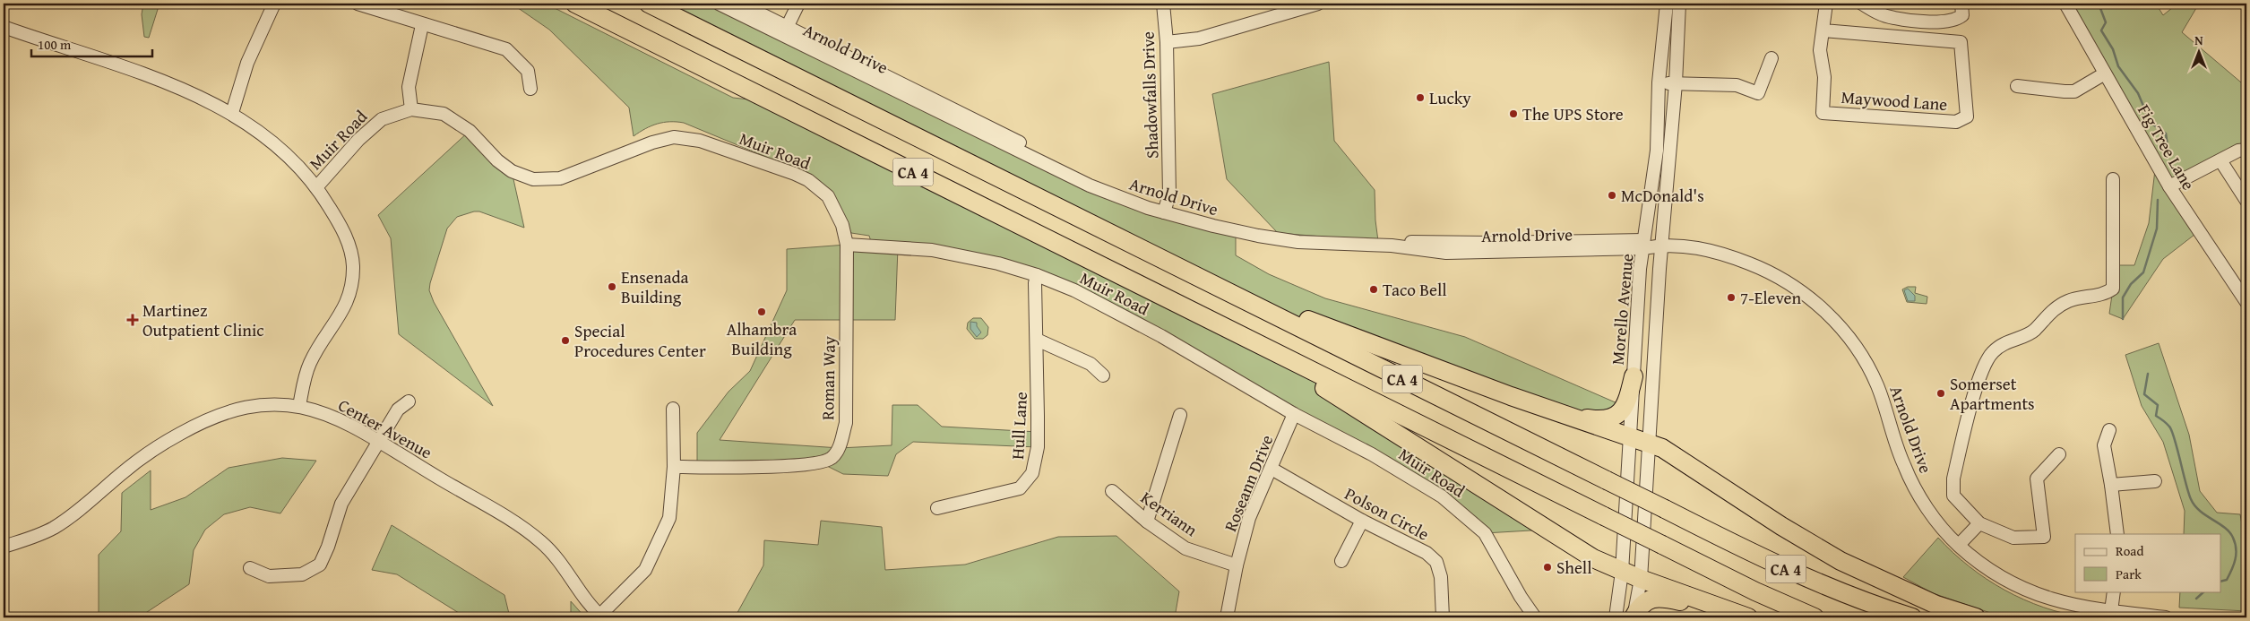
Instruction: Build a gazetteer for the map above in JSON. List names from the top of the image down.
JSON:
{
  "streets": {
    "highway": ["CA 4"],
    "street": [
      "Arnold Drive",
      "Shadowfalls Drive",
      "Maywood Lane",
      "Muir Road",
      "Fig Tree Lane",
      "Morello Avenue",
      "Roman Way",
      "Hull Lane",
      "Center Avenue",
      "Roseann Drive",
      "Kerriann",
      "Polson Circle"
    ]
  },
  "crossings": [
    ["Arnold Drive", "Shadowfalls Drive"],
    ["Arnold Drive", "Morello Avenue"],
    ["Muir Road", "Roman Way"],
    ["Muir Road", "Hull Lane"],
    ["Muir Road", "Roseann Drive"],
    ["Roseann Drive", "Kerriann"],
    ["Roseann Drive", "Polson Circle"]
  ],
  "places": {
    "other": [
      "Lucky",
      "The UPS Store",
      "McDonald's",
      "Ensenada Building",
      "Taco Bell",
      "7-Eleven",
      "Alhambra Building",
      "Special Procedures Center",
      "Somerset Apartments",
      "Shell"
    ],
    "health": ["Martinez Outpatient Clinic"]
  },
  "legend": ["Road", "Park"],
  "scale_bar": "100 m",
  "north": "top"
}
